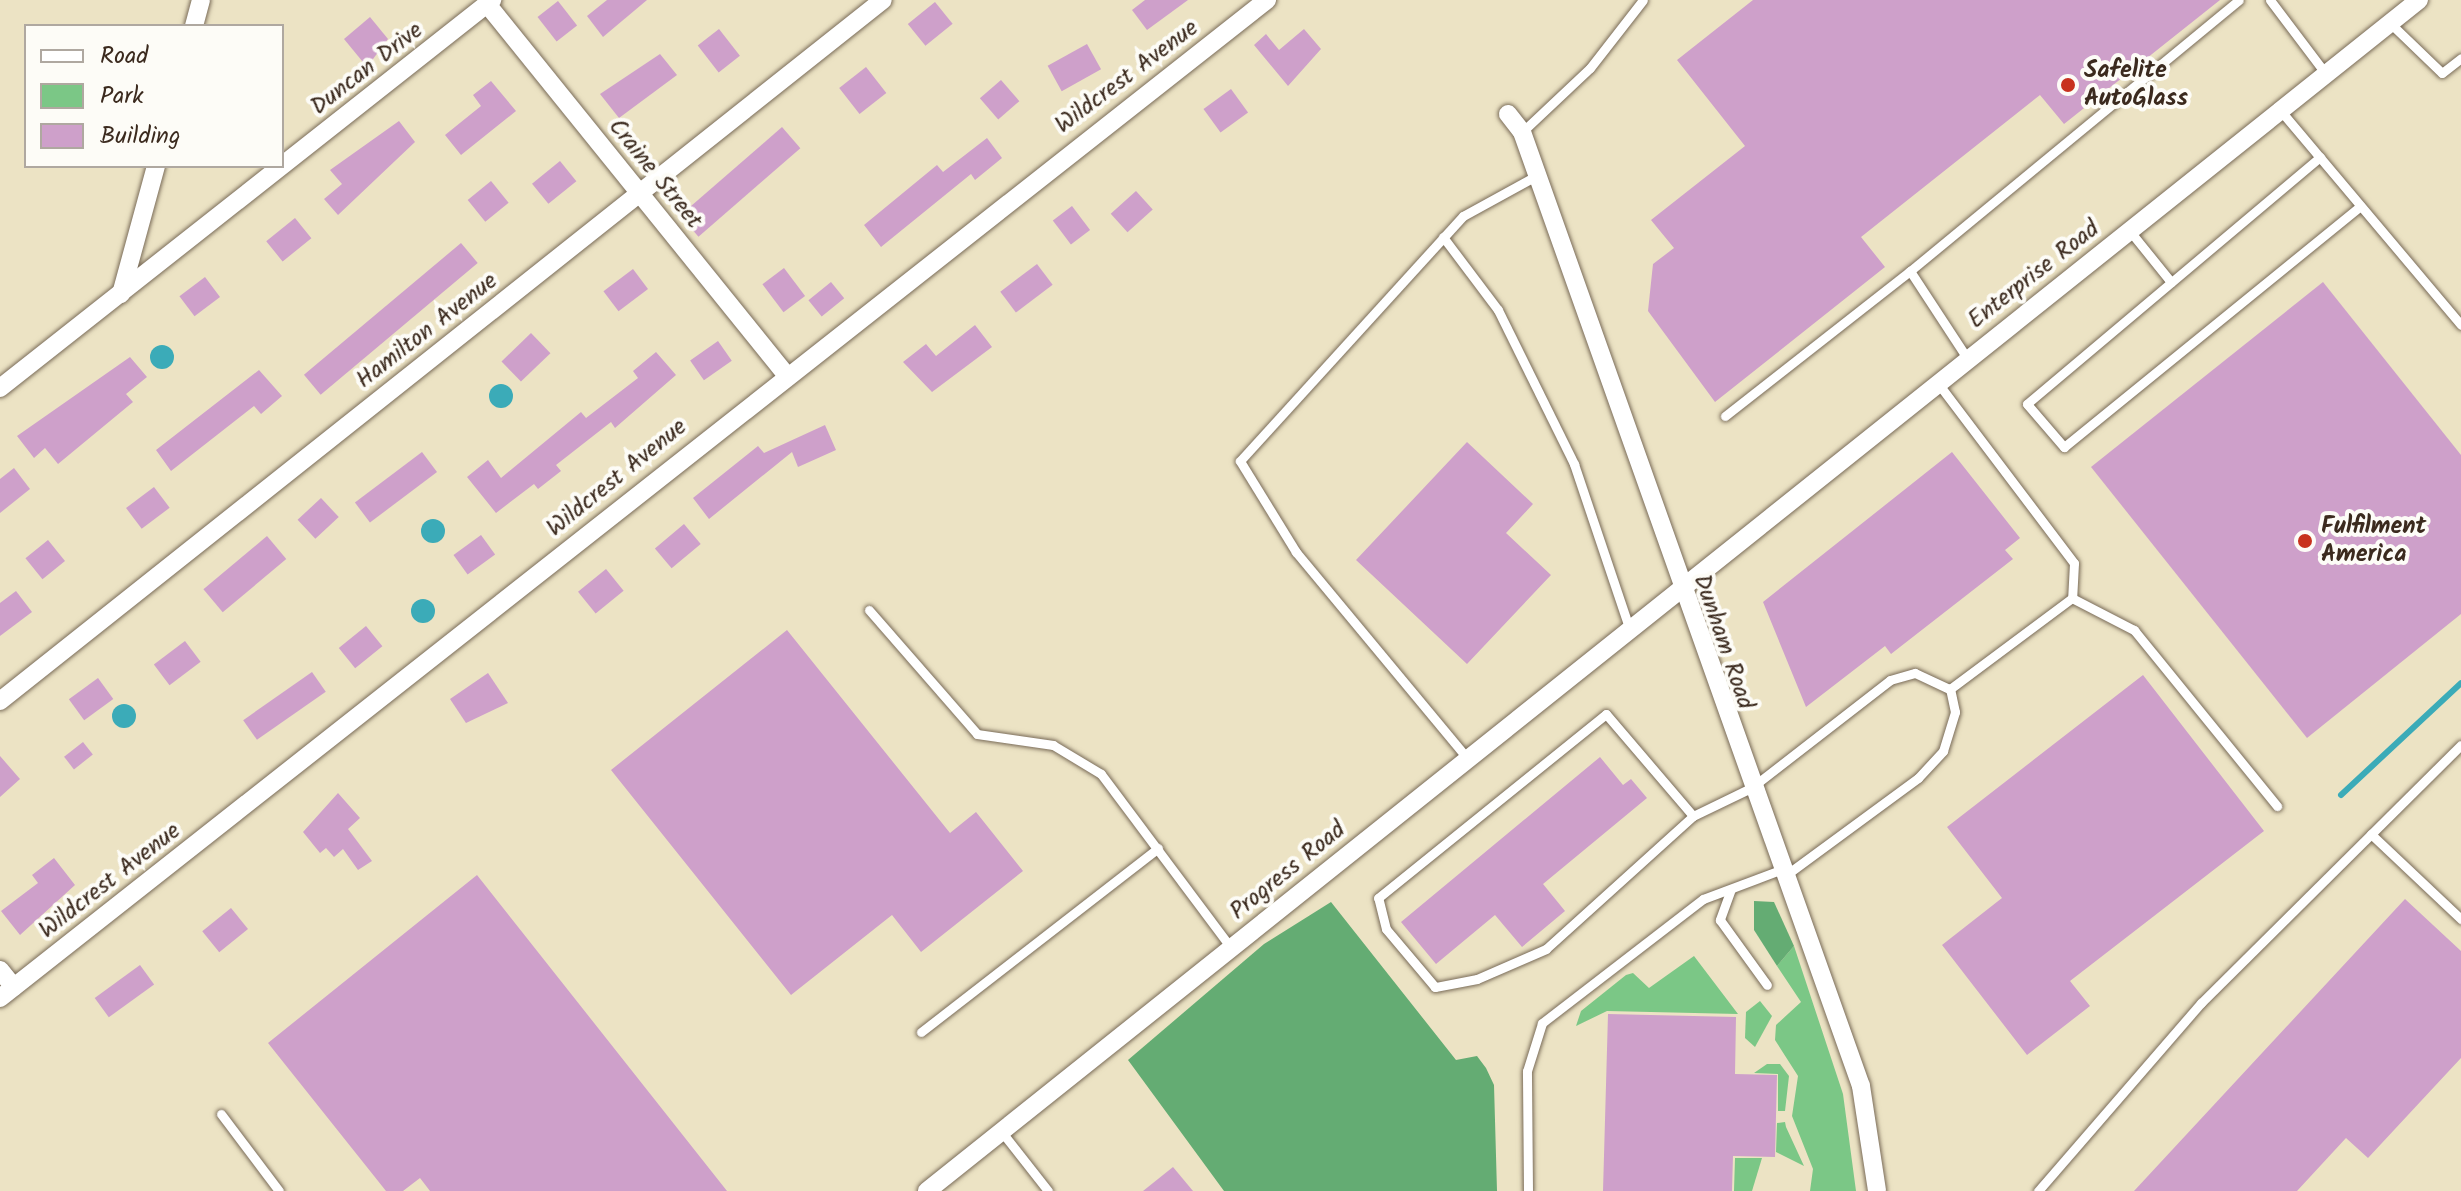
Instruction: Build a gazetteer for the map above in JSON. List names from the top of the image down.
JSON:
{
  "streets": {
    "street": [
      "Duncan Drive",
      "Wildcrest Avenue",
      "Craine Street",
      "Enterprise Road",
      "Hamilton Avenue",
      "Dunham Road",
      "Progress Road"
    ]
  },
  "crossings": [
    ["Duncan Drive", "Craine Street"],
    ["Wildcrest Avenue", "Craine Street"],
    ["Craine Street", "Hamilton Avenue"],
    ["Enterprise Road", "Dunham Road"],
    ["Enterprise Road", "Progress Road"],
    ["Dunham Road", "Progress Road"]
  ],
  "places": ["Safelite AutoGlass", "Fulfilment America"],
  "legend": ["Road", "Park", "Building"]
}
